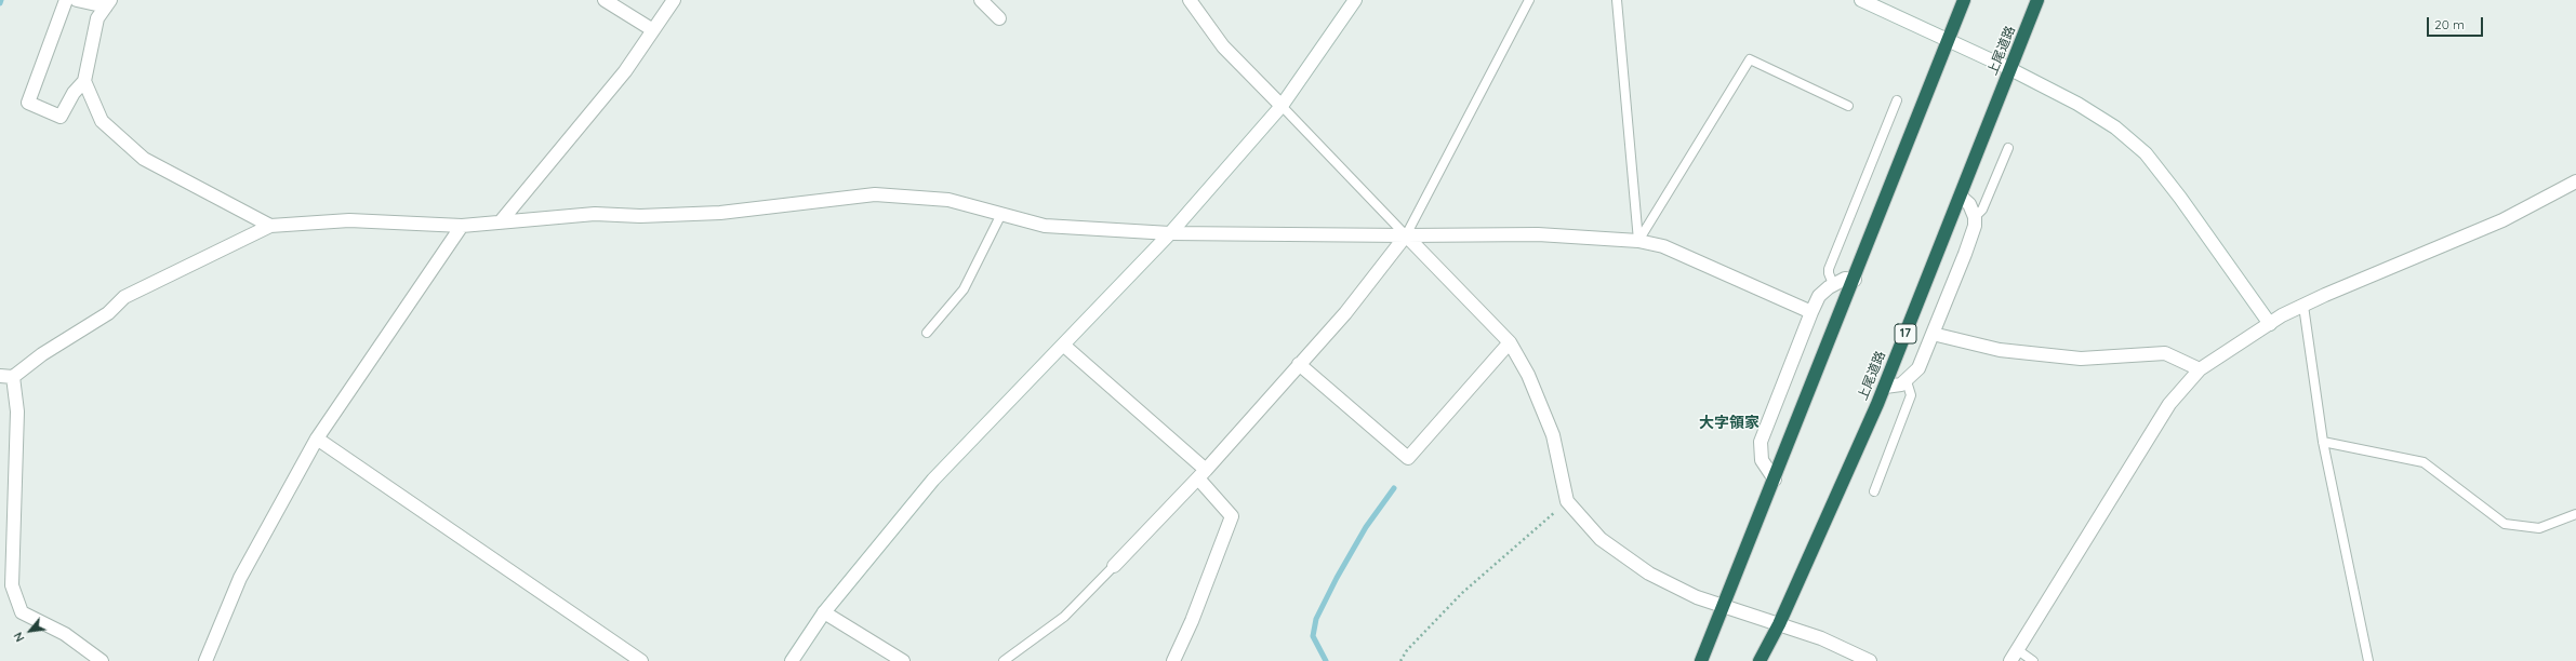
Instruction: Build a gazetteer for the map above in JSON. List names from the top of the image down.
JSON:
{
  "streets": {
    "highway": ["上尾道路", "17"]
  },
  "districts": ["大字領家"],
  "scale_bar": "20 m",
  "north": "bottom left"
}
